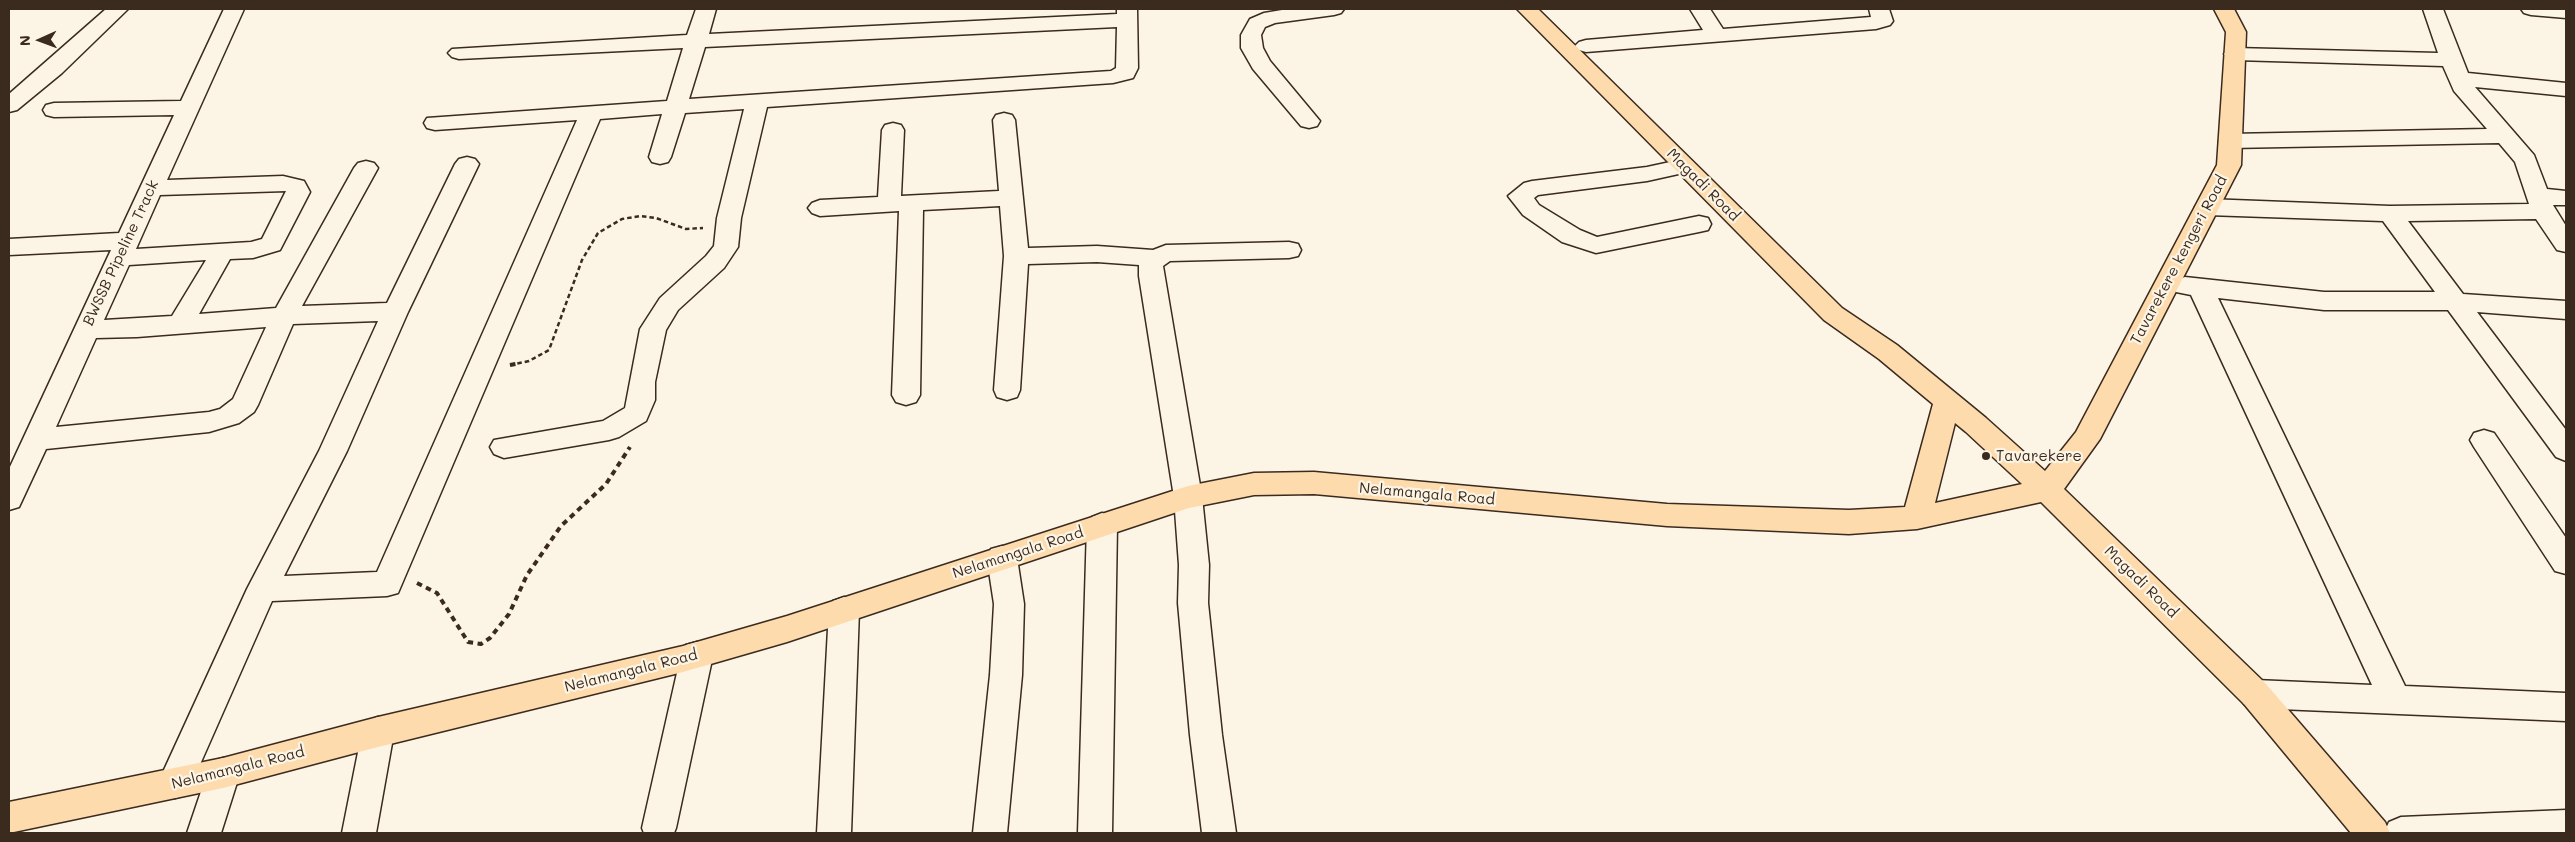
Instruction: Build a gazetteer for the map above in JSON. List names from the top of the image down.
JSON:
{
  "streets": {
    "main road": ["Magadi Road", "Tavarekere kengeri Road", "Nelamangala Road"],
    "street": ["BWSSB Pipeline Track"]
  },
  "crossings": [
    ["Magadi Road", "Tavarekere kengeri Road"],
    ["Magadi Road", "Nelamangala Road"],
    ["Tavarekere kengeri Road", "Nelamangala Road"]
  ],
  "places": ["Tavarekere"],
  "north": "left"
}
